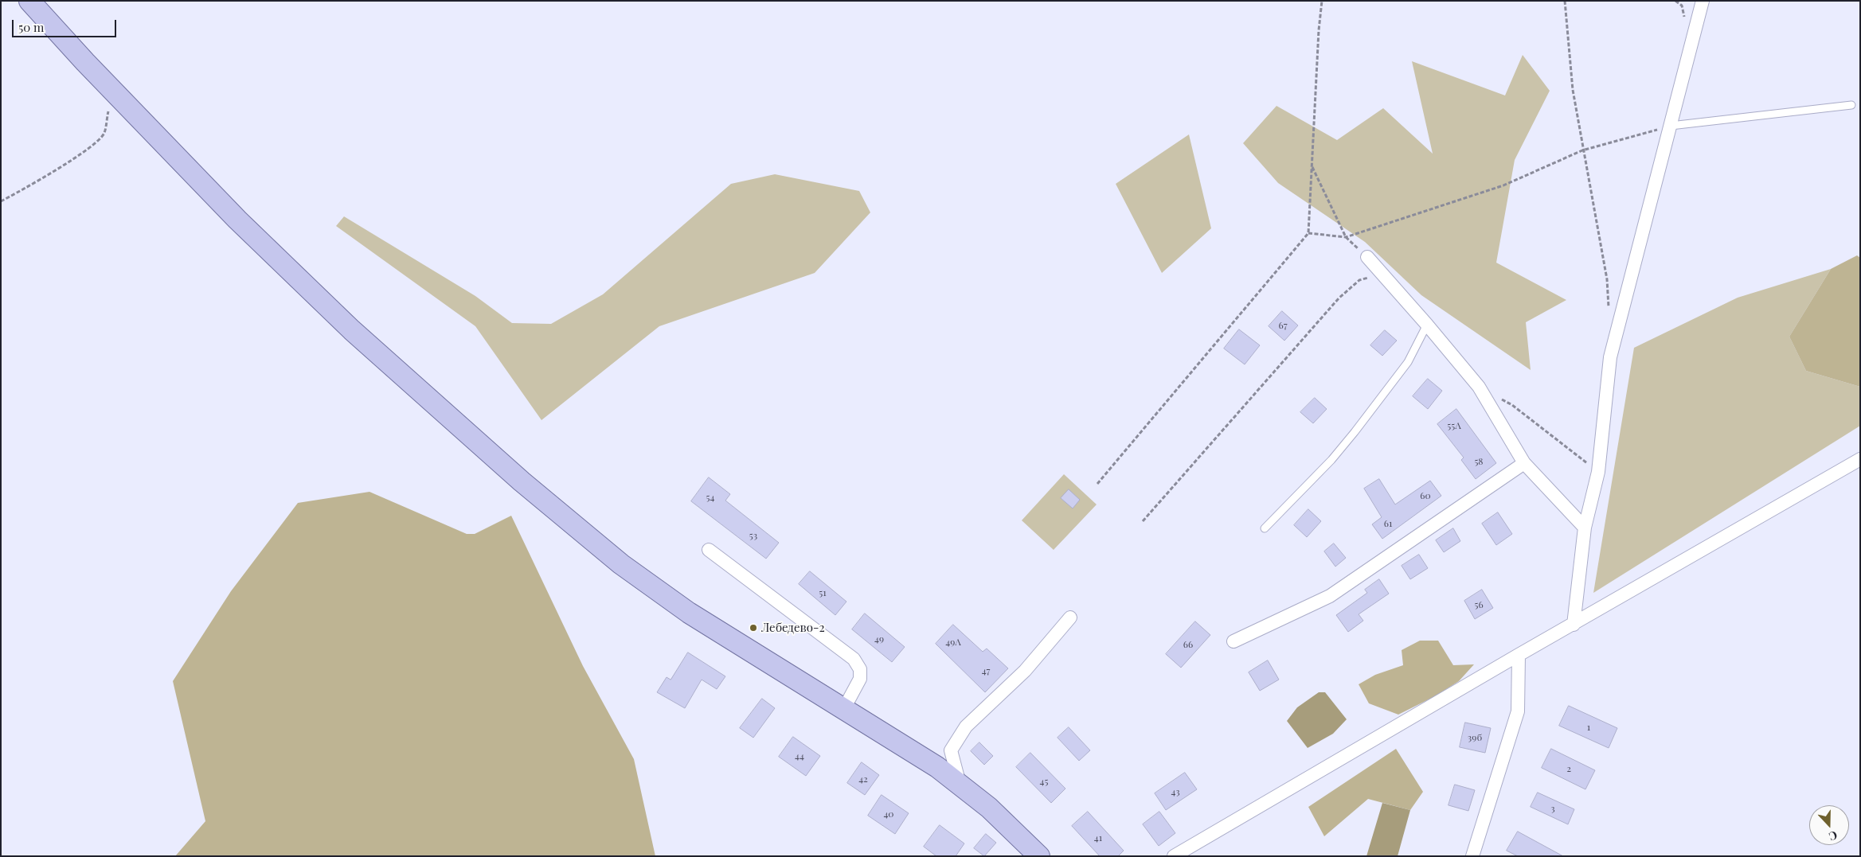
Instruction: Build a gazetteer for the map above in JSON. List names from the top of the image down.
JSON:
{
  "places": ["Лебедево-2"],
  "house_numbers": [
    "67",
    "55А",
    "58",
    "60",
    "54",
    "61",
    "53",
    "51",
    "56",
    "49",
    "49А",
    "66",
    "47",
    "1",
    "39б",
    "44",
    "2",
    "42",
    "45",
    "43",
    "3",
    "40",
    "41"
  ],
  "scale_bar": "50 m",
  "north": "bottom"
}
